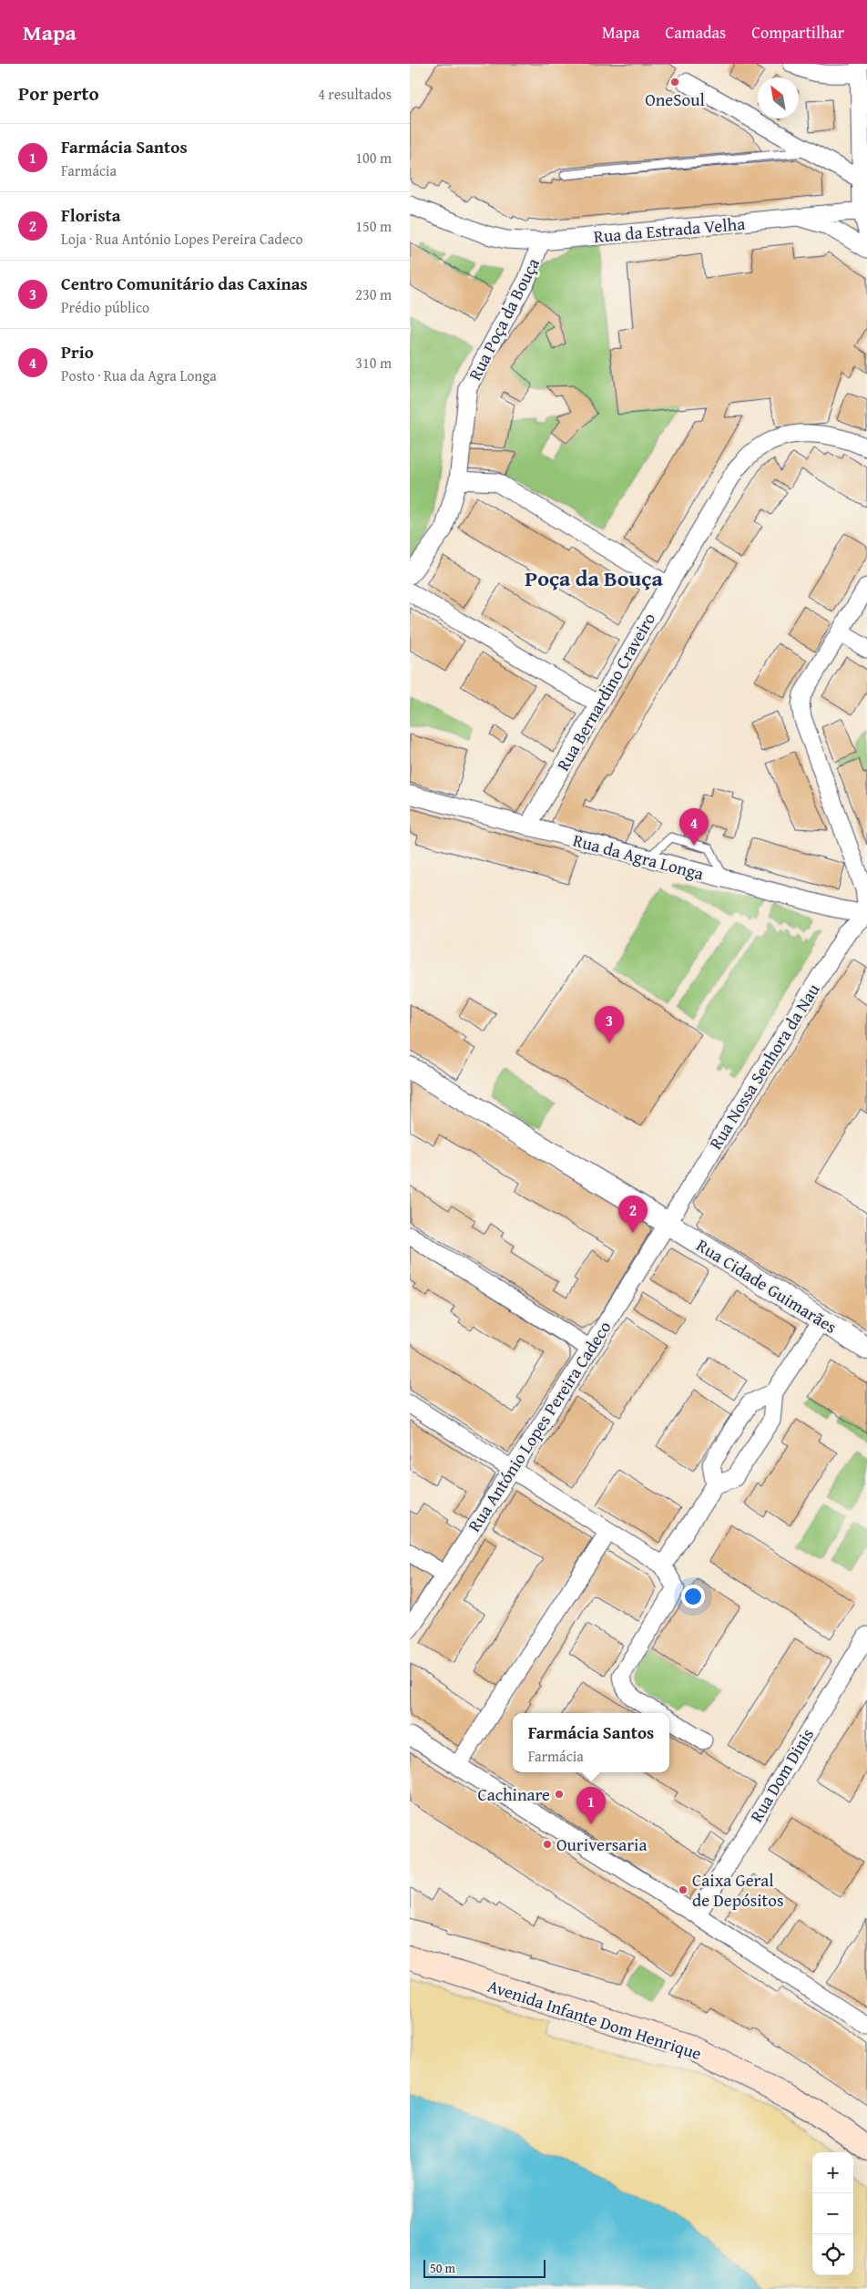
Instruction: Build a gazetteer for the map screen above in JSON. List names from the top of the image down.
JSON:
{
  "streets": {
    "main road": ["Avenida Infante Dom Henrique"],
    "street": [
      "Rua da Estrada Velha",
      "Rua Poça da Bouça",
      "Rua Bernardino Craveiro",
      "Rua da Agra Longa",
      "Rua Nossa Senhora da Nau",
      "Rua Cidade Guimarães",
      "Rua António Lopes Pereira Cadeco",
      "Rua Dom Dinis"
    ]
  },
  "crossings": [
    ["Rua da Estrada Velha", "Rua Poça da Bouça"],
    ["Rua Bernardino Craveiro", "Rua da Agra Longa"],
    ["Rua da Agra Longa", "Rua Nossa Senhora da Nau"],
    ["Rua Nossa Senhora da Nau", "Rua Cidade Guimarães"],
    ["Rua Nossa Senhora da Nau", "Rua António Lopes Pereira Cadeco"],
    ["Rua Cidade Guimarães", "Rua António Lopes Pereira Cadeco"]
  ],
  "districts": ["Poça da Bouça"],
  "places": [
    "OneSoul",
    "Cachinare",
    "Ouriversaria",
    "Caixa Geral de Depósitos"
  ],
  "scale_bar": "50 m",
  "north": "top left",
  "page": {
    "header": "Mapa",
    "nav": ["Mapa", "Camadas", "Compartilhar"],
    "heading": ["Por perto", "4 resultados"],
    "list": [
      {
        "mark": "1",
        "name": "Farmácia Santos",
        "note": "Farmácia",
        "value": "100 m"
      },
      {
        "mark": "2",
        "name": "Florista",
        "note": "Loja · Rua António Lopes Pereira Cadeco",
        "value": "150 m"
      },
      {
        "mark": "3",
        "name": "Centro Comunitário das Caxinas",
        "note": "Prédio público",
        "value": "230 m"
      },
      {
        "mark": "4",
        "name": "Prio",
        "note": "Posto · Rua da Agra Longa",
        "value": "310 m"
      }
    ],
    "pins": [
      "4",
      "3",
      "2",
      "1"
    ],
    "popup": ["Farmácia Santos", "Farmácia"],
    "map_buttons": ["+", "−"],
    "scale": "50 m"
  }
}
